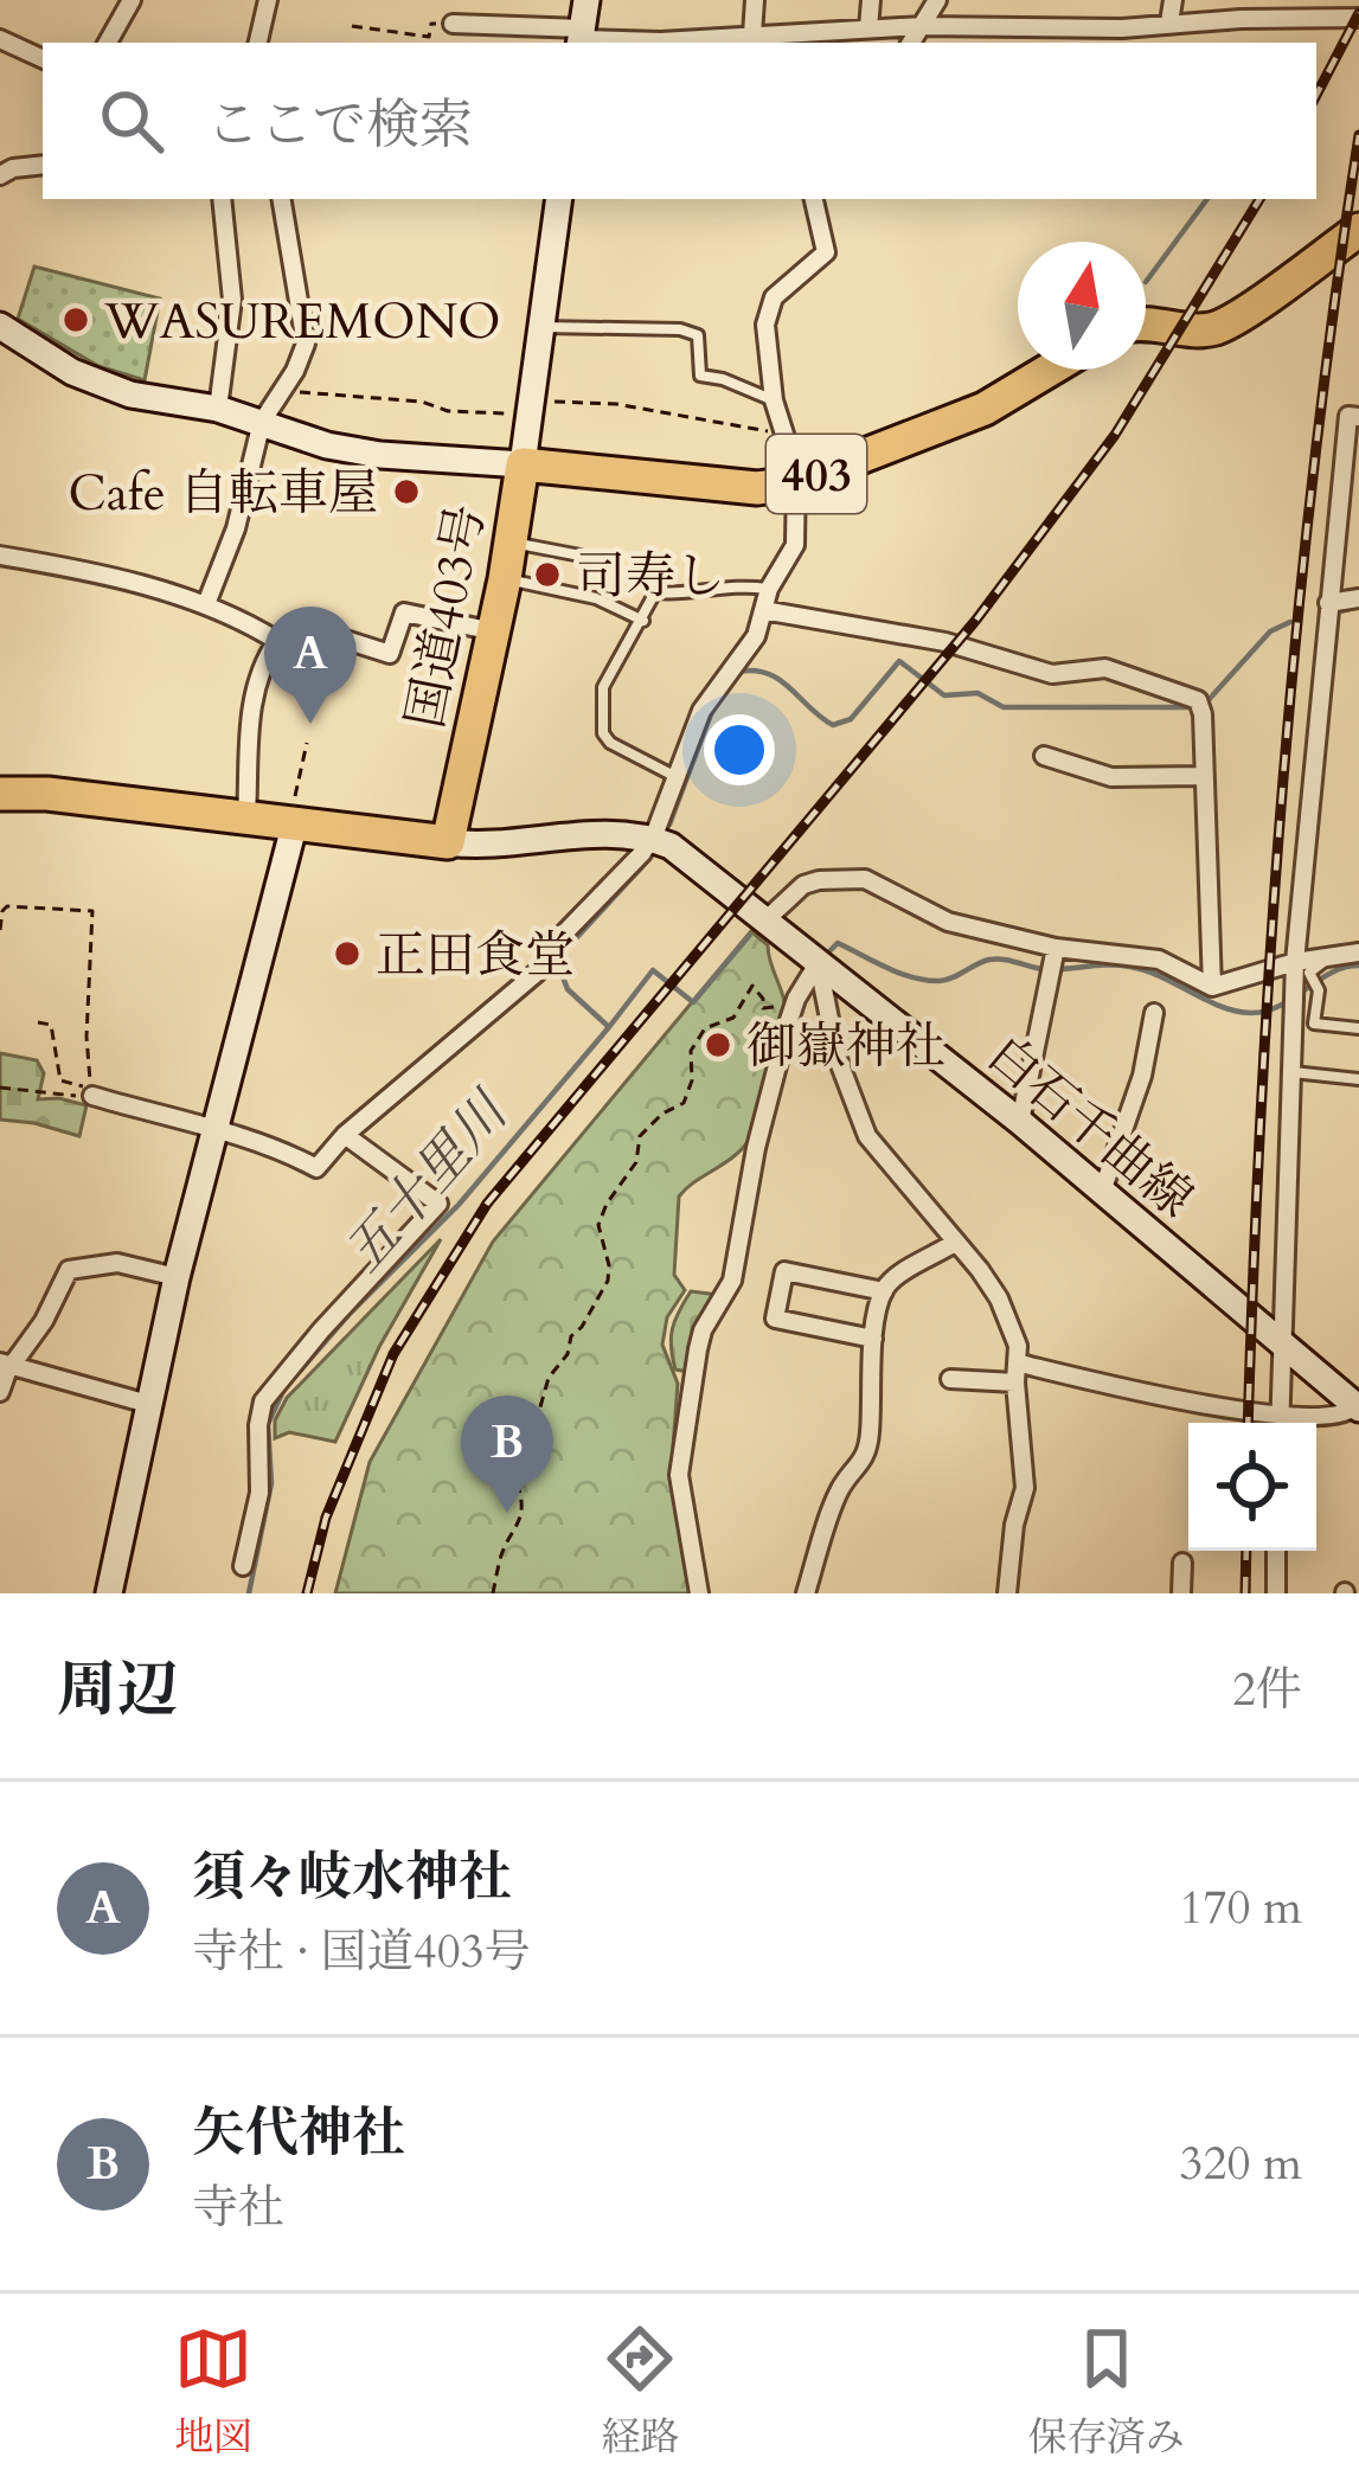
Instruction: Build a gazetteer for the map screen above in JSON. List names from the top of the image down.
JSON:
{
  "streets": {
    "highway": ["403", "国道403号"],
    "main road": ["白石千曲線"]
  },
  "crossings": [
    ["国道403号", "白石千曲線"]
  ],
  "water": ["五十里川"],
  "places": [
    "WASUREMONO",
    "Cafe 自転車屋",
    "司寿し",
    "正田食堂",
    "御嶽神社"
  ],
  "north": "top",
  "page": {
    "search": "ここで検索",
    "pins": ["A", "B"],
    "heading": ["周辺", "2件"],
    "list": [
      {
        "mark": "A",
        "name": "須々岐水神社",
        "note": "寺社 · 国道403号",
        "value": "170 m"
      },
      {
        "mark": "B",
        "name": "矢代神社",
        "note": "寺社",
        "value": "320 m"
      }
    ],
    "nav": ["地図", "経路", "保存済み"]
  }
}
